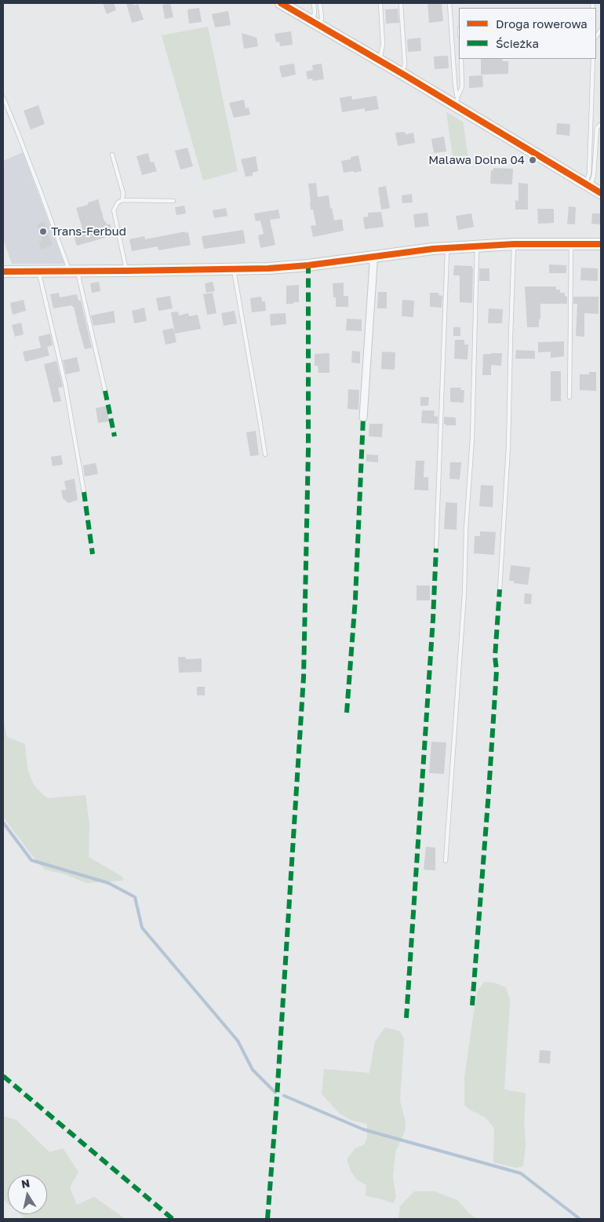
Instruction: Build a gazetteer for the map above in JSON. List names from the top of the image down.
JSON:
{
  "places": ["Malawa Dolna 04", "Trans-Ferbud"],
  "legend": ["Droga rowerowa", "Ścieżka"],
  "north": "top"
}
